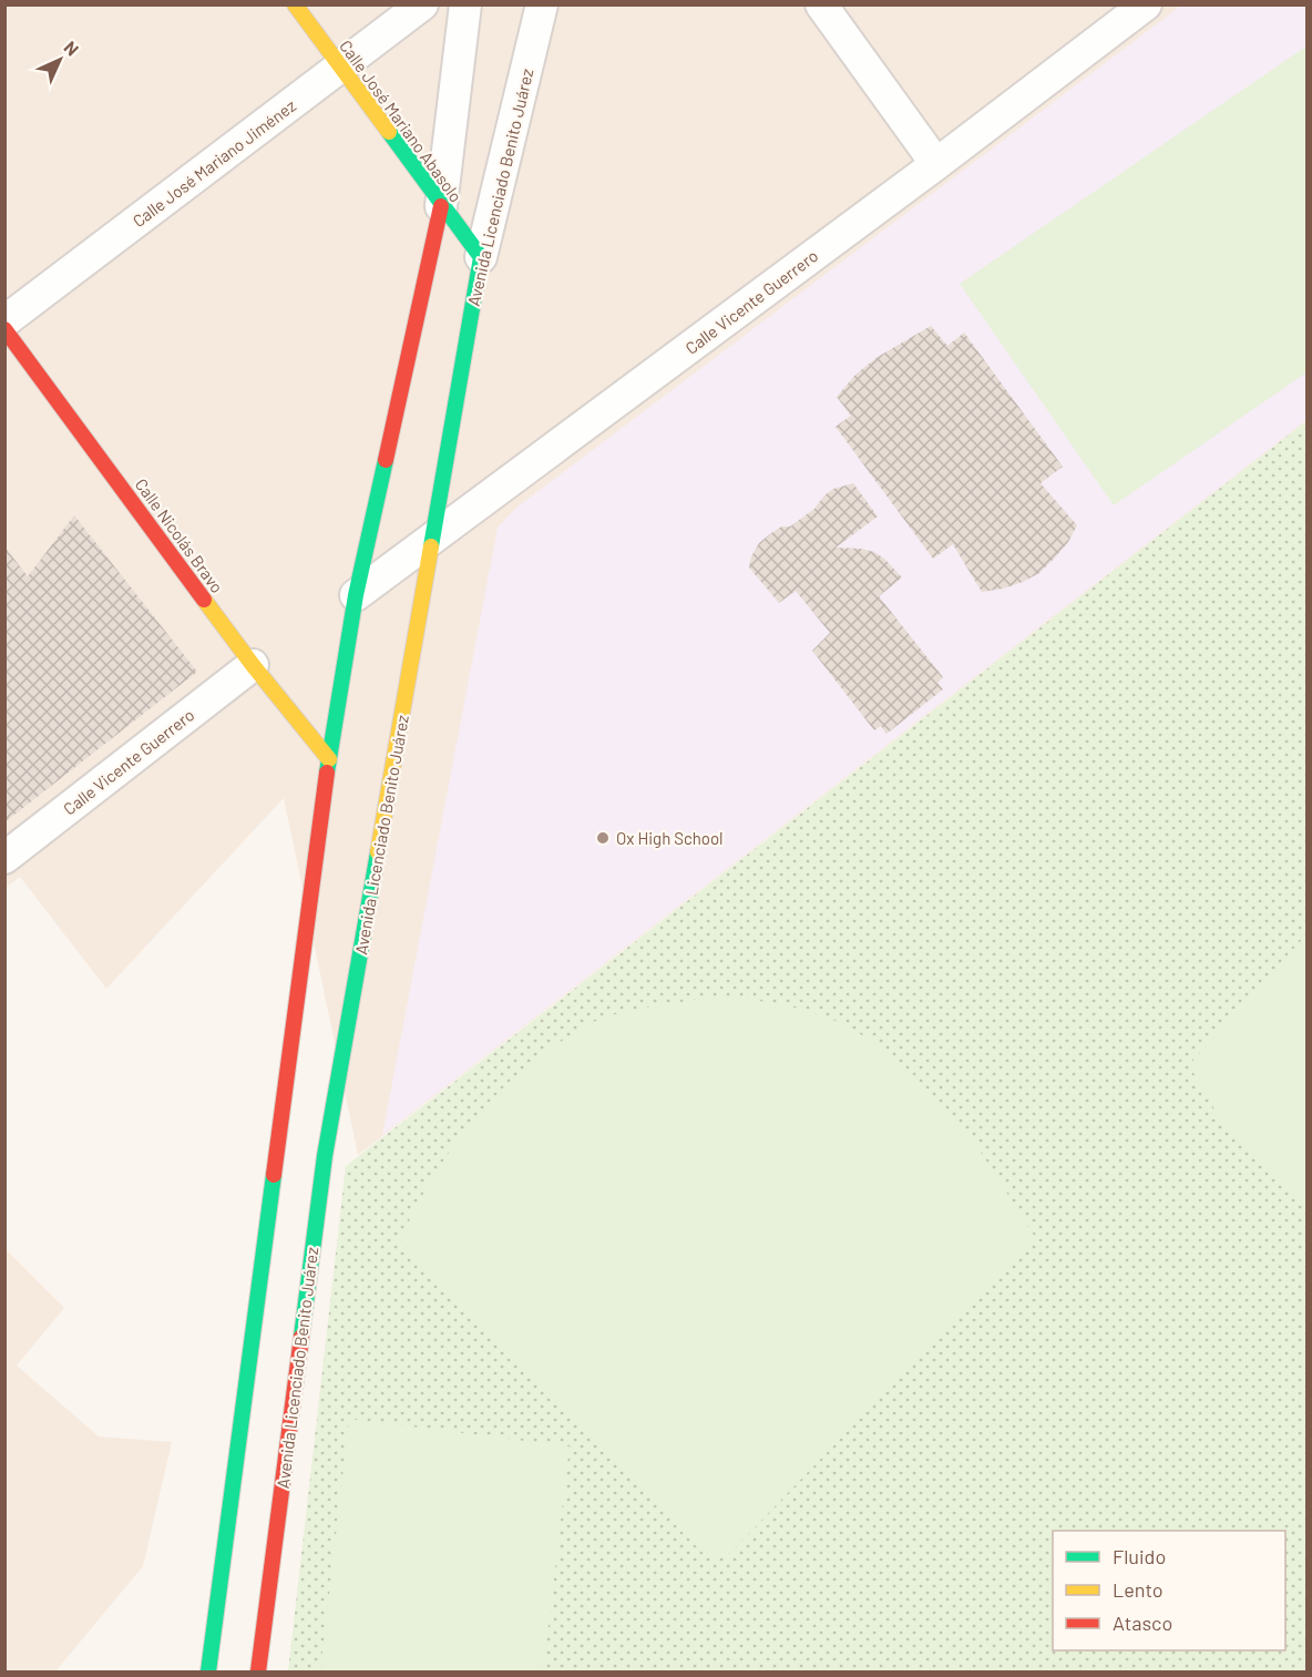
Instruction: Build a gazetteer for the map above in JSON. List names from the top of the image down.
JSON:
{
  "streets": {
    "street": [
      "Calle José Mariano Abasolo",
      "Calle José Mariano Jiménez",
      "Avenida Licenciado Benito Juárez",
      "Calle Vicente Guerrero",
      "Calle Nicolás Bravo"
    ]
  },
  "crossings": [
    ["Calle José Mariano Abasolo", "Calle José Mariano Jiménez"],
    ["Calle José Mariano Abasolo", "Avenida Licenciado Benito Juárez"],
    ["Avenida Licenciado Benito Juárez", "Calle Vicente Guerrero"],
    ["Calle Vicente Guerrero", "Calle Nicolás Bravo"]
  ],
  "places": ["Ox High School"],
  "legend": ["Fluido", "Lento", "Atasco"],
  "north": "top right"
}
